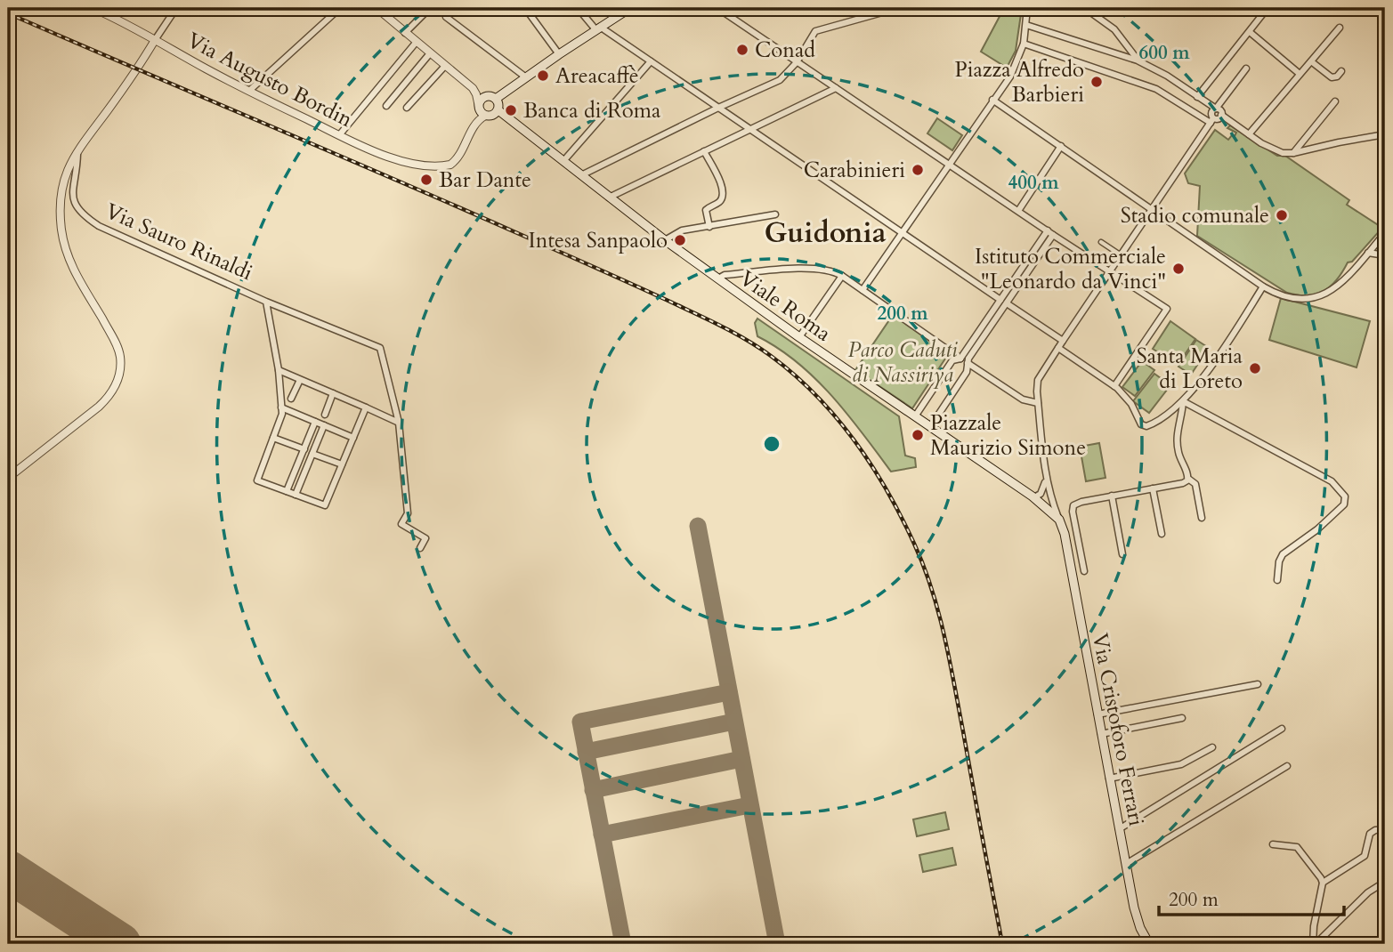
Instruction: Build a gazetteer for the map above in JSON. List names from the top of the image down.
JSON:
{
  "streets": {
    "main road": ["Viale Roma", "Via Cristoforo Ferrari"],
    "street": ["Via Augusto Bordin", "Via Sauro Rinaldi"]
  },
  "crossings": [
    ["Viale Roma", "Via Cristoforo Ferrari"]
  ],
  "districts": ["Guidonia"],
  "parks": ["Parco Caduti di Nassiriya"],
  "places": [
    "Conad",
    "Areacaffè",
    "Piazza Alfredo Barbieri",
    "Banca di Roma",
    "Carabinieri",
    "Bar Dante",
    "Stadio comunale",
    "Intesa Sanpaolo",
    "Istituto Commerciale \"Leonardo da Vinci\"",
    "Santa Maria di Loreto",
    "Piazzale Maurizio Simone"
  ],
  "scale_bar": "200 m",
  "rings": ["600 m", "400 m", "200 m"]
}
